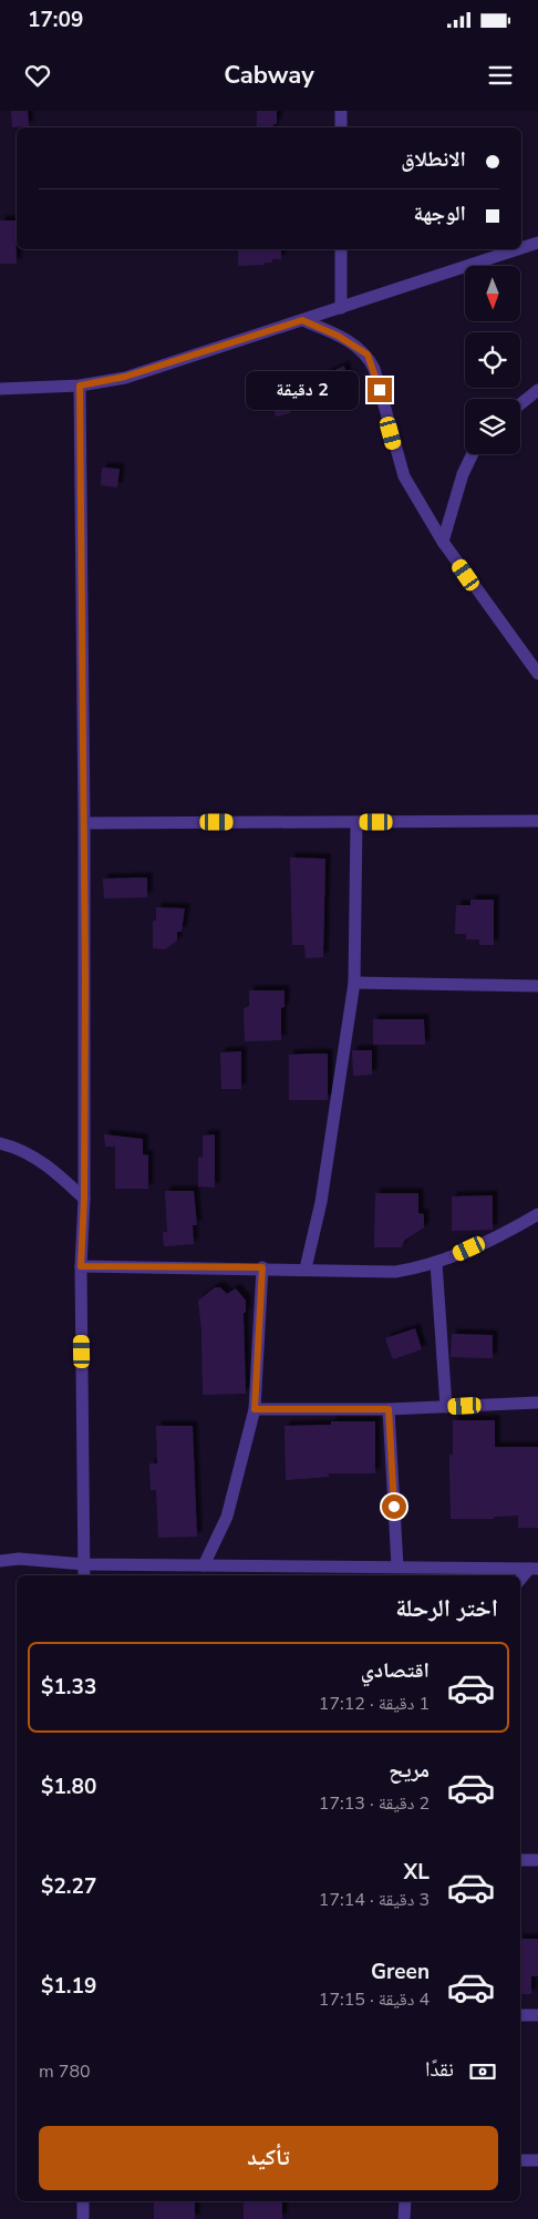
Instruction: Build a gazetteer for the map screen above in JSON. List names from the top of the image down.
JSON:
{
  "north": "bottom",
  "page": {
    "status": "17:09",
    "header": "Cabway",
    "banner": ["الانطلاق", "الوجهة"],
    "bubble": "2 دقيقة",
    "heading": "اختر الرحلة",
    "list": [
      {
        "name": "اقتصادي",
        "note": "1 دقيقة · 17:12",
        "value": "$1.33"
      },
      {
        "name": "مريح",
        "note": "2 دقيقة · 17:13",
        "value": "$1.80"
      },
      {
        "name": "XL",
        "note": "3 دقيقة · 17:14",
        "value": "$2.27"
      },
      {
        "name": "Green",
        "note": "4 دقيقة · 17:15",
        "value": "$1.19"
      }
    ],
    "pay": ["نقدًا", "780 m"],
    "buttons": "تأكيد"
  }
}
